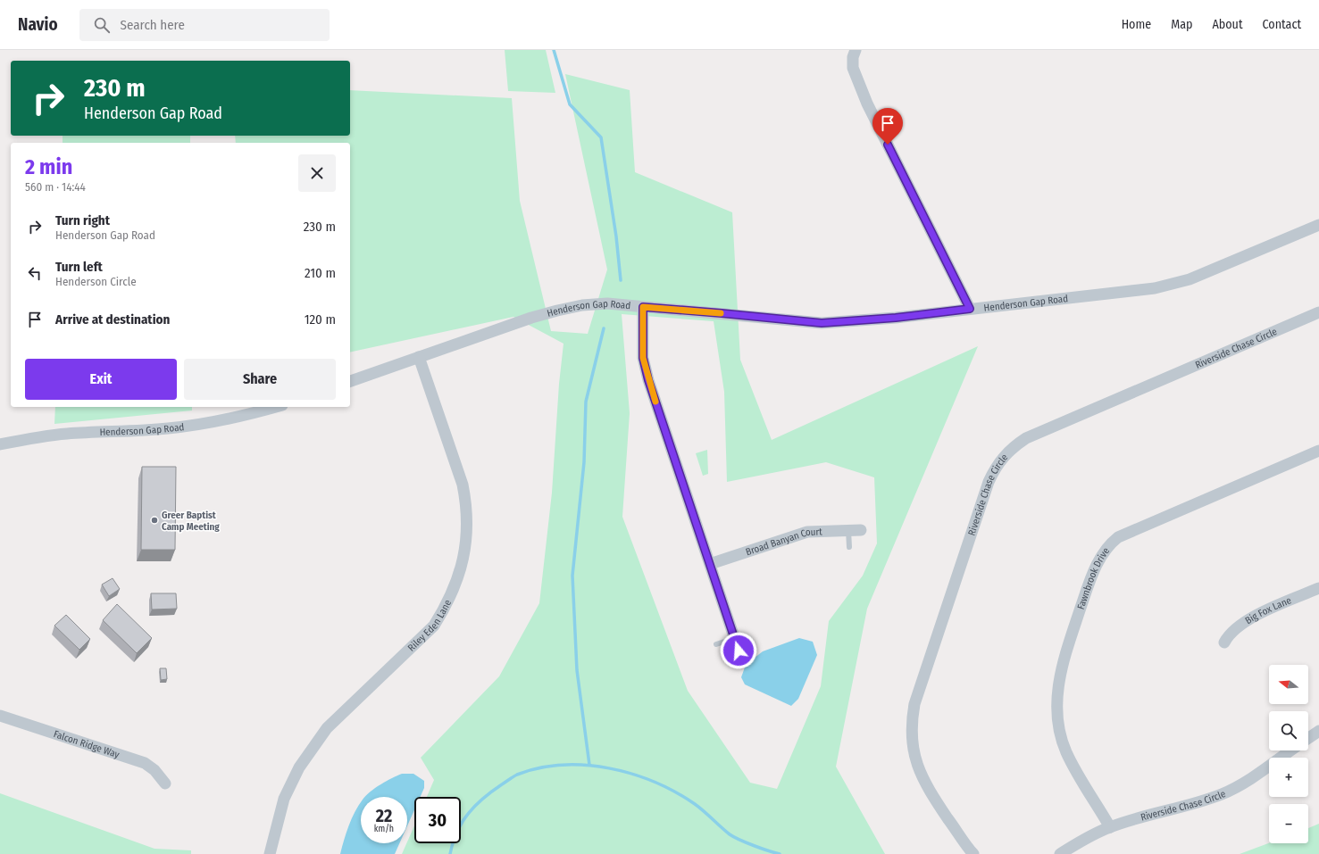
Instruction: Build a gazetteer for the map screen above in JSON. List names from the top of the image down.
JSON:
{
  "streets": {
    "street": [
      "Henderson Gap Road",
      "Riverside Chase Circle",
      "Broad Banyan Court",
      "Fawnbrook Drive",
      "Big Fox Lane",
      "Riley Eden Lane",
      "Falcon Ridge Way"
    ]
  },
  "crossings": [
    ["Henderson Gap Road", "Riley Eden Lane"],
    ["Riverside Chase Circle", "Fawnbrook Drive"]
  ],
  "places": ["Greer Baptist Camp Meeting"],
  "north": "left",
  "page": {
    "header": "Navio",
    "search": "Search here",
    "nav": [
      "Home",
      "Map",
      "About",
      "Contact"
    ],
    "turn": ["230 m", "Henderson Gap Road"],
    "heading": ["2 min", "560 m · 14:44"],
    "list": [
      {
        "name": "Turn right",
        "note": "Henderson Gap Road",
        "value": "230 m"
      },
      {
        "name": "Turn left",
        "note": "Henderson Circle",
        "value": "210 m"
      },
      {
        "name": "Arrive at destination",
        "value": "120 m"
      }
    ],
    "buttons": ["Exit", "Share"],
    "map_buttons": ["+", "−"],
    "speed": "22 km/h",
    "limit": "30"
  }
}
